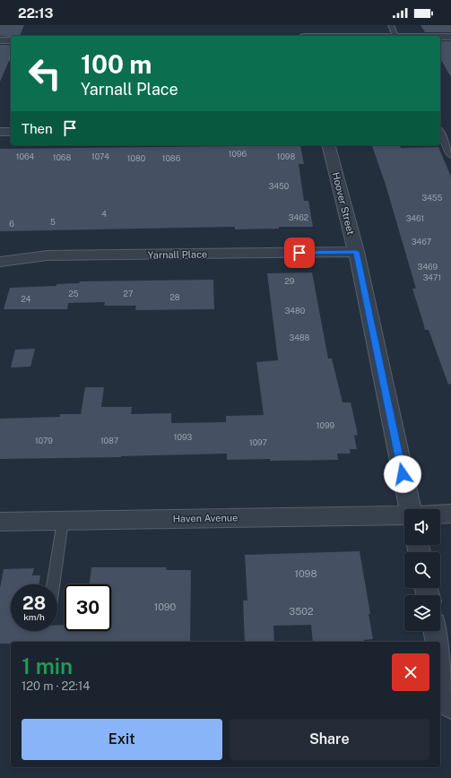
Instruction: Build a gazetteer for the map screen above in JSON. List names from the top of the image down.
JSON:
{
  "streets": {
    "street": ["Hoover Street", "Yarnall Place", "Haven Avenue"]
  },
  "crossings": [
    ["Hoover Street", "Yarnall Place"]
  ],
  "house_numbers": [
    "1096",
    "1064",
    "1074",
    "1098",
    "1068",
    "1080",
    "1086",
    "3450",
    "3455",
    "4",
    "3462",
    "3461",
    "5",
    "6",
    "3467",
    "3469",
    "3471",
    "29",
    "25",
    "27",
    "28",
    "24",
    "3480",
    "3488",
    "1099",
    "1093",
    "1079",
    "1087",
    "1097",
    "1098",
    "1090",
    "3502"
  ],
  "page": {
    "status": "22:13",
    "turn": ["100 m", "Yarnall Place"],
    "then": "Then",
    "speed": "28 km/h",
    "limit": "30",
    "heading": ["1 min", "120 m · 22:14"],
    "buttons": ["Exit", "Share"]
  }
}
